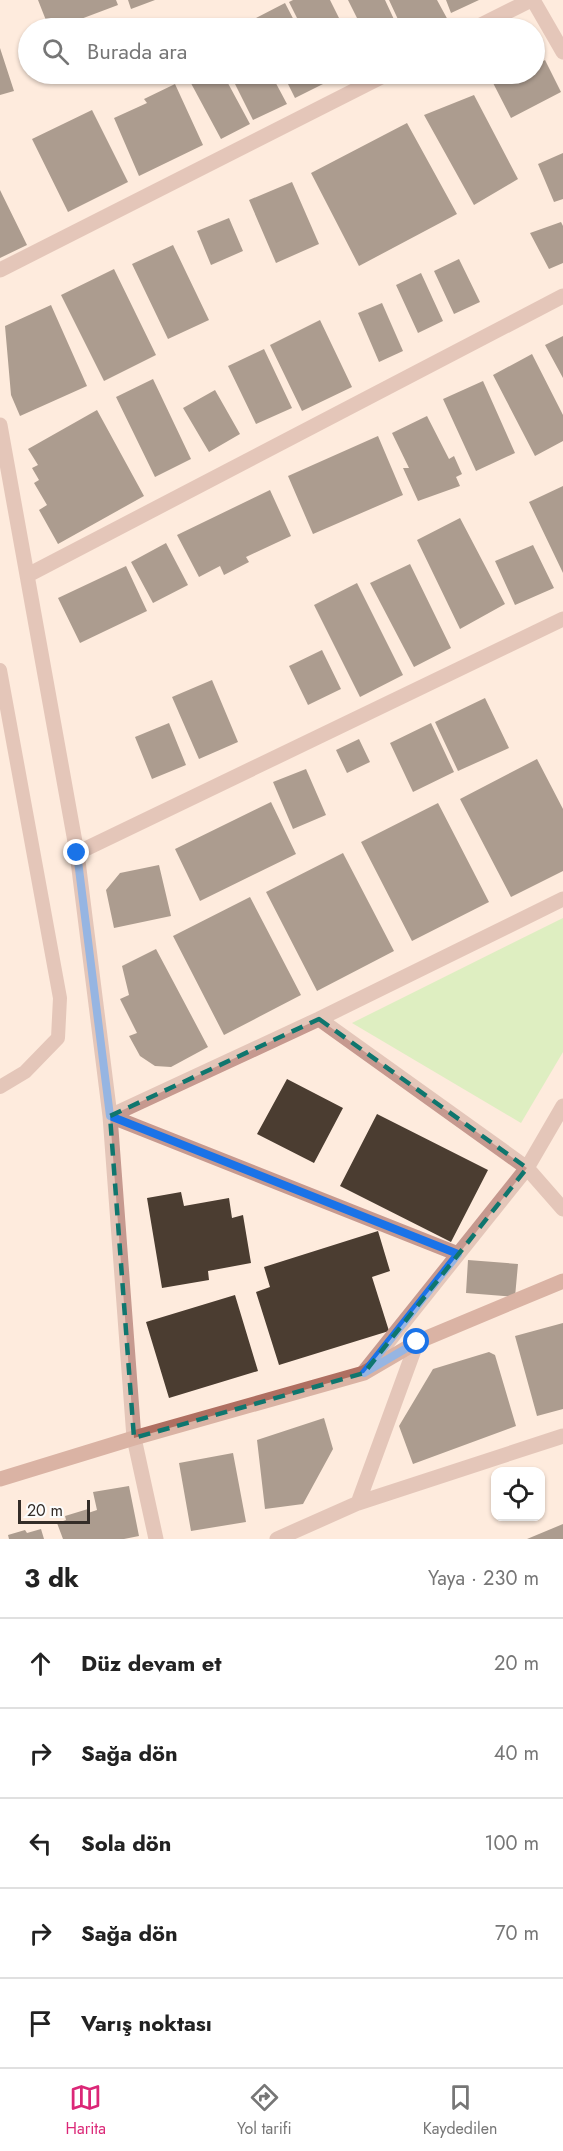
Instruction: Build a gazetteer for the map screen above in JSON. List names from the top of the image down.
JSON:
{
  "scale_bar": "20 m",
  "page": {
    "search": "Burada ara",
    "scale": "20 m",
    "heading": ["3 dk", "Yaya · 230 m"],
    "list": [
      ["Düz devam et", "20 m"],
      ["Sağa dön", "40 m"],
      ["Sola dön", "100 m"],
      ["Sağa dön", "70 m"],
      "Varış noktası"
    ],
    "nav": ["Harita", "Yol tarifi", "Kaydedilen"]
  }
}
